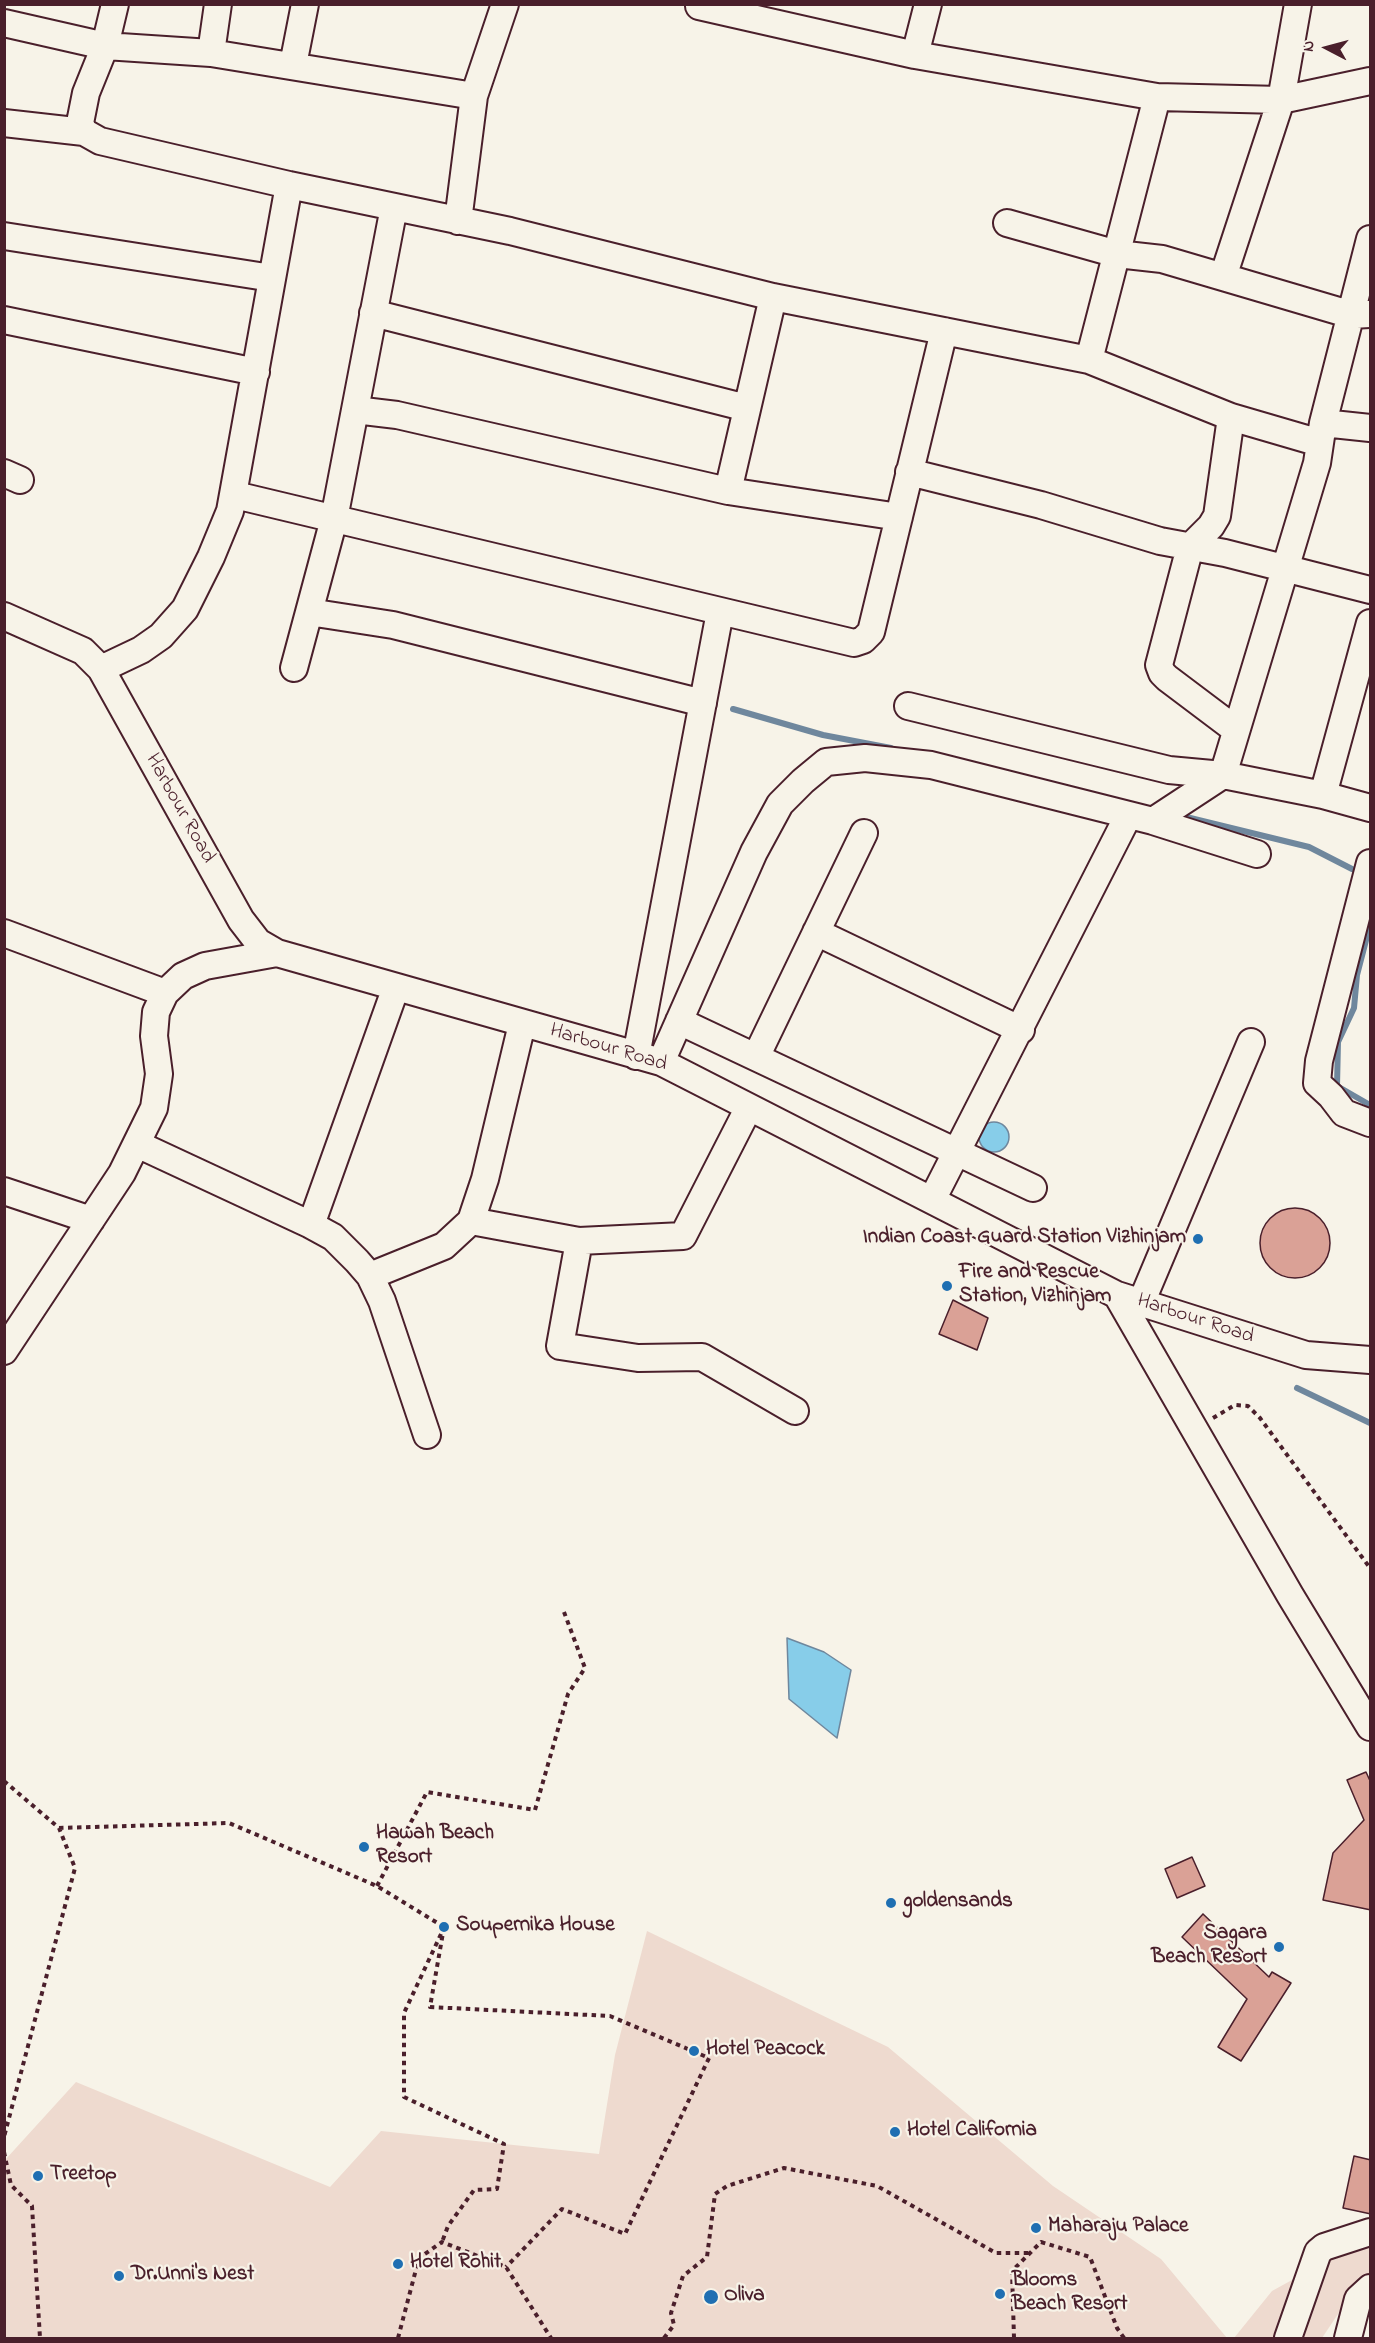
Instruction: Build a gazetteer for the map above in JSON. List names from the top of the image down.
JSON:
{
  "streets": {
    "street": ["Harbour Road"]
  },
  "places": [
    "Indian Coast Guard Station Vizhinjam",
    "Fire and Rescue Station, Vizhinjam",
    "Hawah Beach Resort",
    "goldensands",
    "Soupernika House",
    "Sagara Beach Resort",
    "Hotel Peacock",
    "Hotel California",
    "Treetop",
    "Maharaju Palace",
    "Hotel Rohit",
    "Dr.Unni's Nest",
    "Blooms Beach Resort",
    "Oliva"
  ],
  "north": "left"
}
